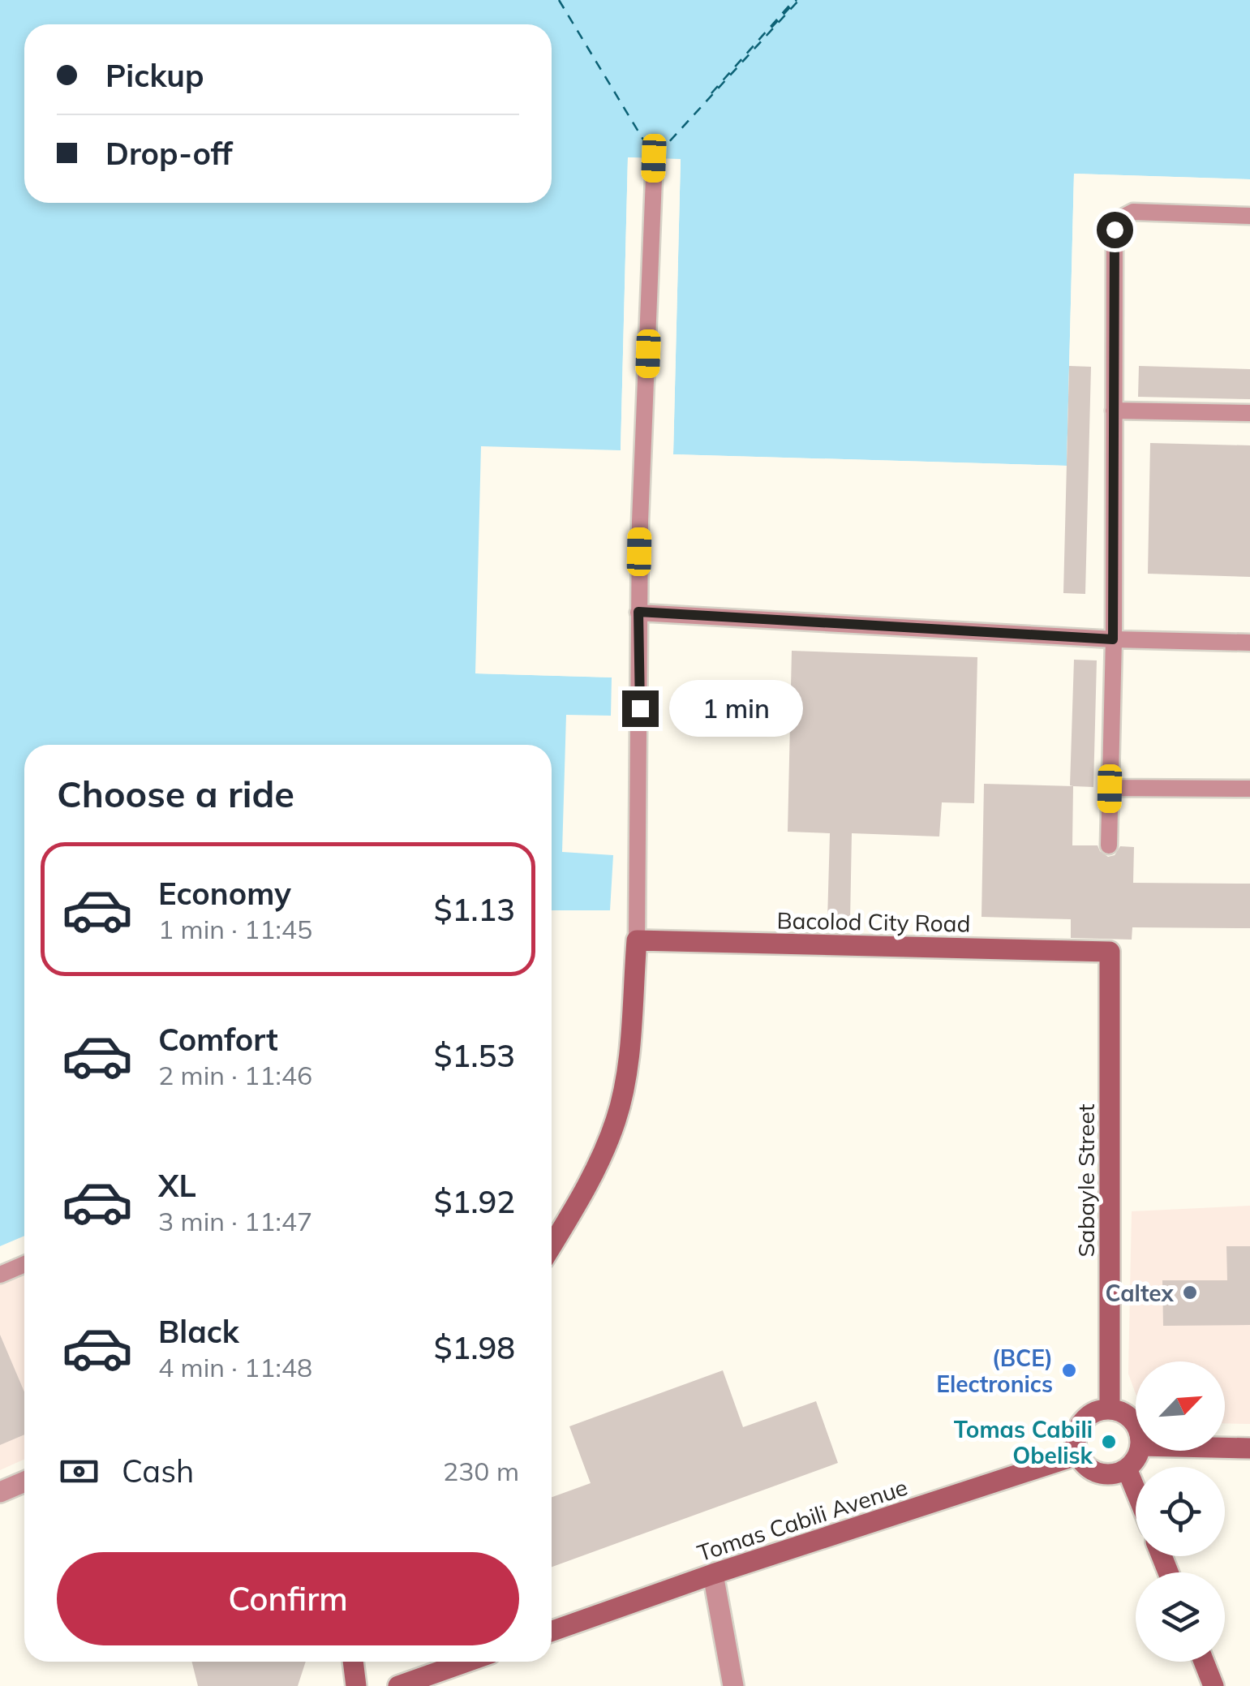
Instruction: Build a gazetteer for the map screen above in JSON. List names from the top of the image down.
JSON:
{
  "streets": {
    "street": ["Bacolod City Road", "Sabayle Street", "Tomas Cabili Avenue"]
  },
  "crossings": [
    ["Bacolod City Road", "Sabayle Street"]
  ],
  "places": ["Caltex", "(BCE) Electronics", "Tomas Cabili Obelisk"],
  "north": "top right",
  "page": {
    "banner": ["Pickup", "Drop-off"],
    "bubble": "1 min",
    "heading": "Choose a ride",
    "list": [
      {
        "name": "Economy",
        "note": "1 min · 11:45",
        "value": "$1.13"
      },
      {
        "name": "Comfort",
        "note": "2 min · 11:46",
        "value": "$1.53"
      },
      {
        "name": "XL",
        "note": "3 min · 11:47",
        "value": "$1.92"
      },
      {
        "name": "Black",
        "note": "4 min · 11:48",
        "value": "$1.98"
      }
    ],
    "pay": ["Cash", "230 m"],
    "buttons": "Confirm"
  }
}
